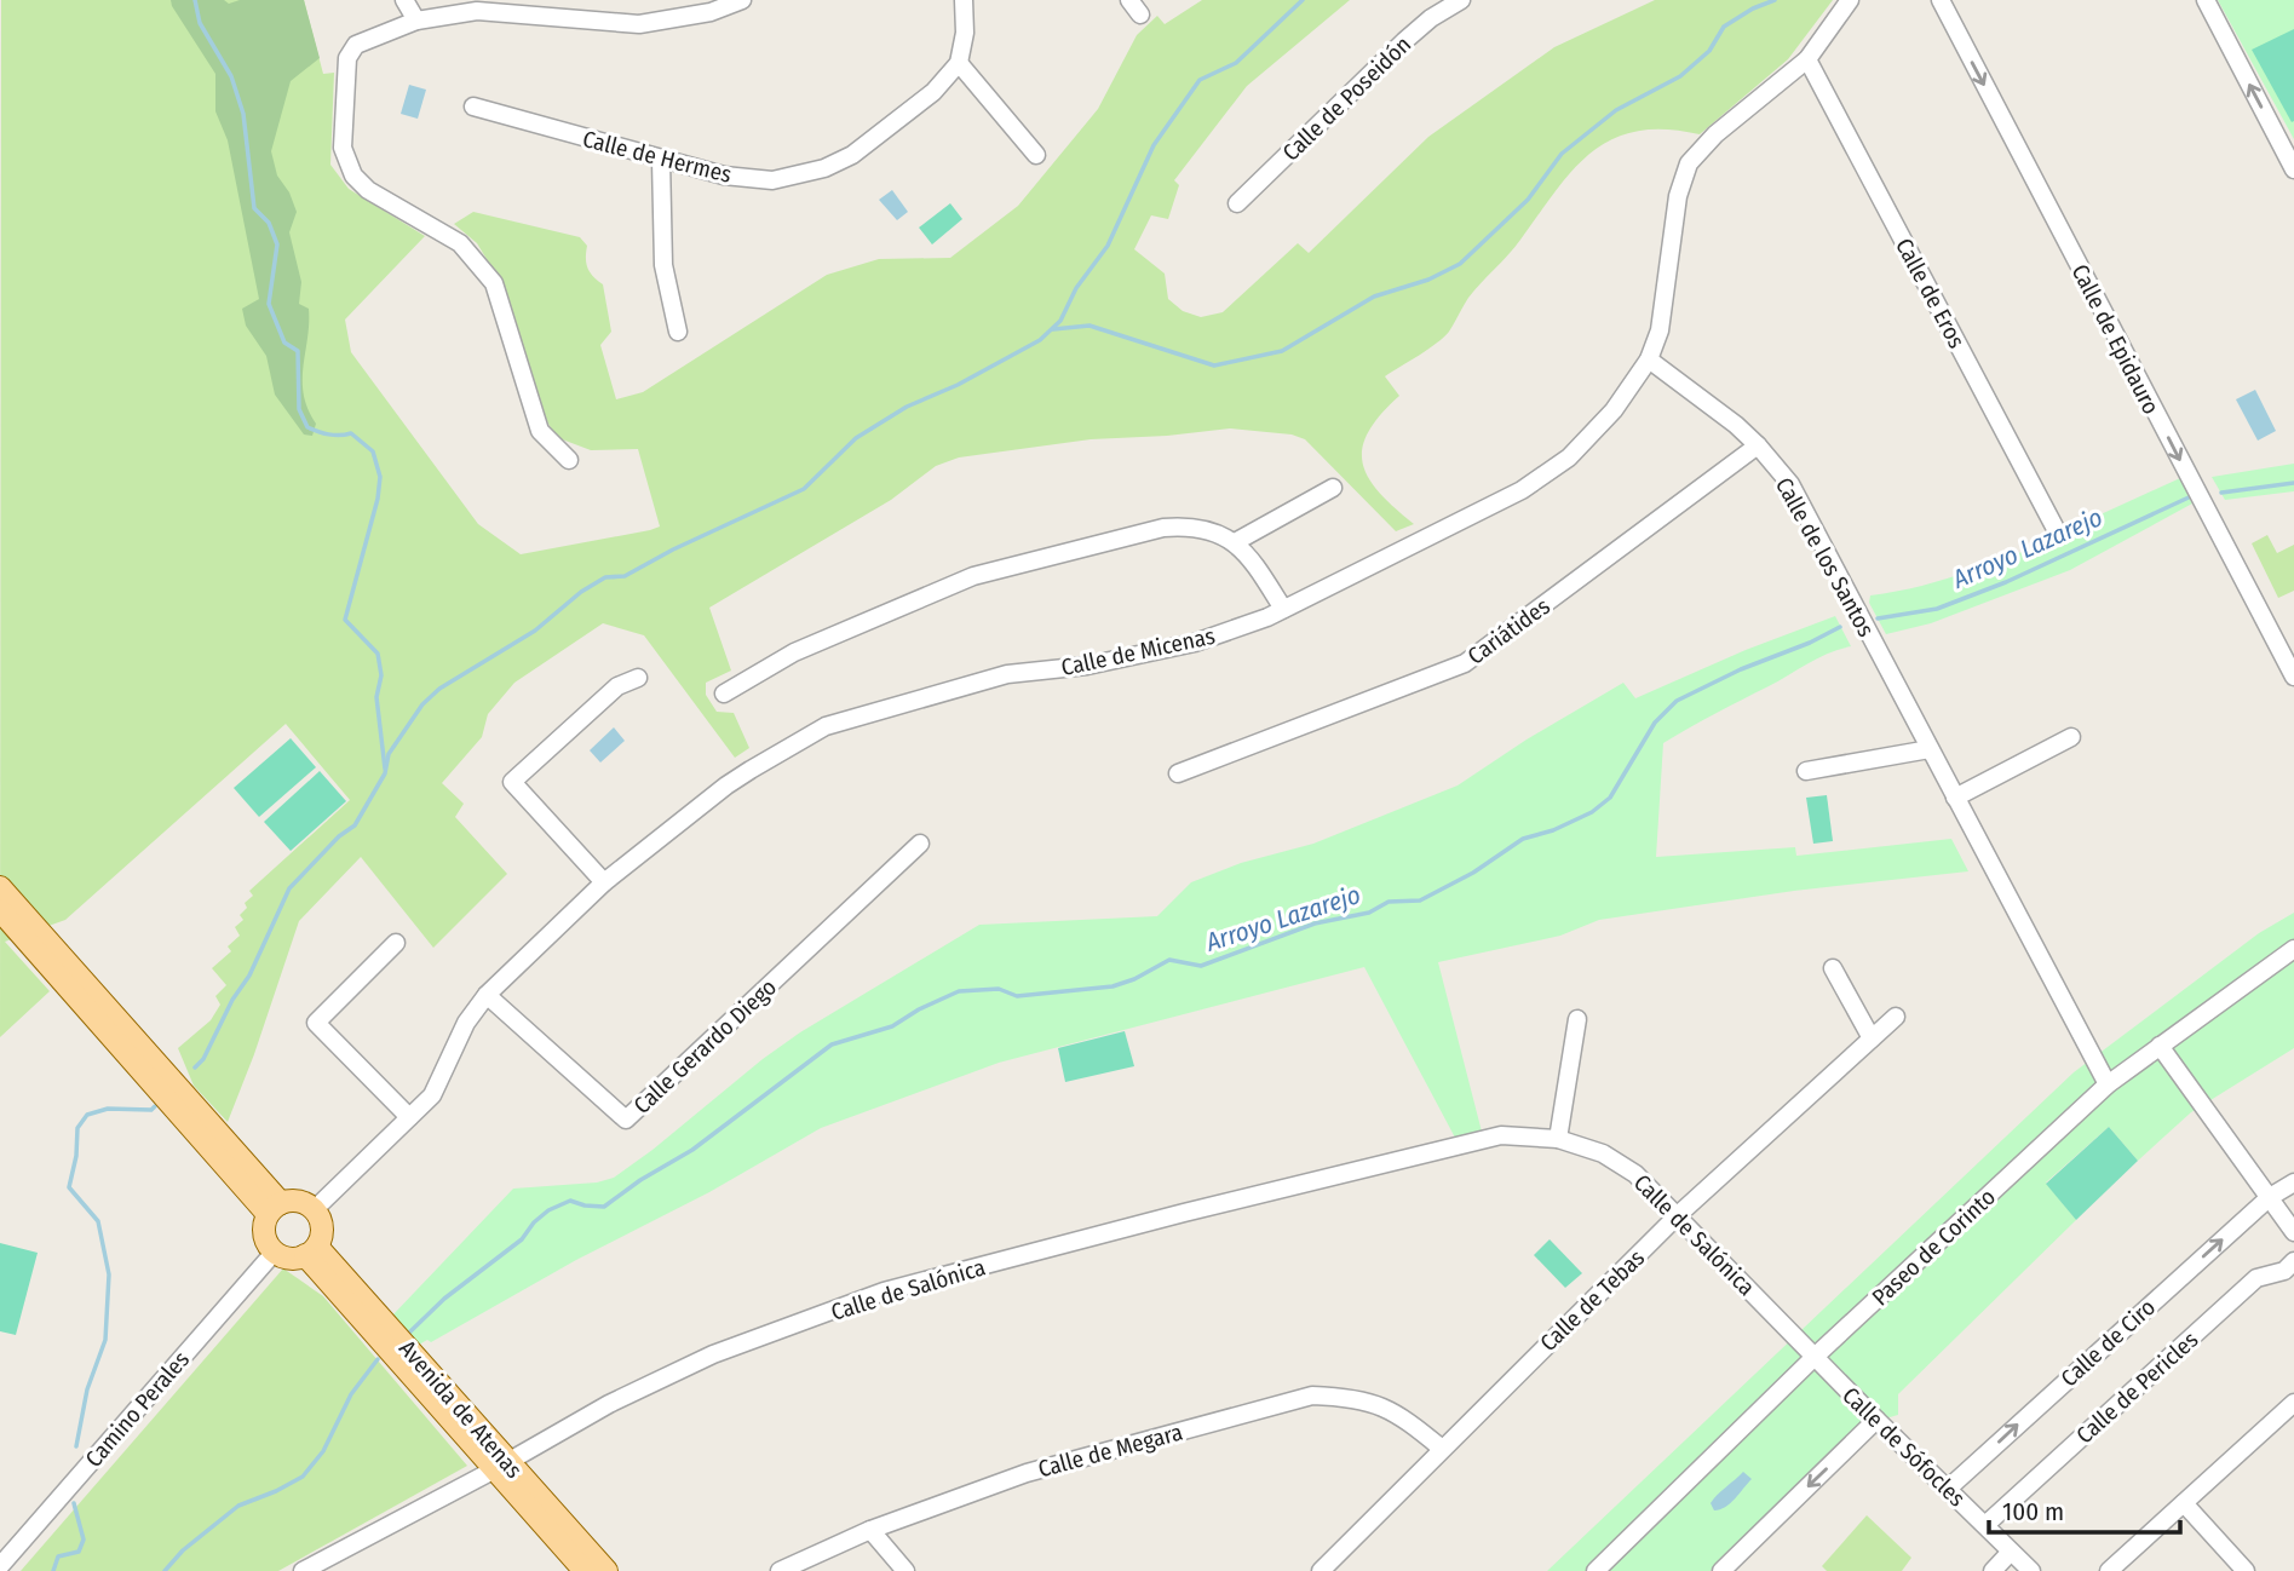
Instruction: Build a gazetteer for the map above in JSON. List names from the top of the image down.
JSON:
{
  "streets": {
    "main road": ["Avenida de Atenas"],
    "street": [
      "Calle de Poseidón",
      "Calle de Hermes",
      "Calle de Eros",
      "Calle de Epidauro",
      "Calle de los Santos",
      "Cariátides",
      "Calle de Micenas",
      "Calle Gerardo Diego",
      "Calle de Salónica",
      "Paseo de Corinto",
      "Calle de Tebas",
      "Calle de Ciro",
      "Calle de Pericles",
      "Camino Perales",
      "Calle de Sófocles",
      "Calle de Megara"
    ]
  },
  "crossings": [
    ["Calle de Eros", "Calle de Micenas"],
    ["Calle de los Santos", "Cariátides"],
    ["Calle de los Santos", "Calle de Micenas"],
    ["Calle de los Santos", "Paseo de Corinto"],
    ["Calle de Micenas", "Calle Gerardo Diego"],
    ["Calle de Micenas", "Camino Perales"],
    ["Calle de Micenas", "Avenida de Atenas"],
    ["Calle de Salónica", "Paseo de Corinto"],
    ["Calle de Salónica", "Calle de Tebas"],
    ["Calle de Salónica", "Avenida de Atenas"],
    ["Calle de Salónica", "Calle de Sófocles"],
    ["Paseo de Corinto", "Calle de Sófocles"],
    ["Calle de Tebas", "Calle de Megara"],
    ["Calle de Ciro", "Calle de Sófocles"],
    ["Calle de Pericles", "Calle de Sófocles"],
    ["Camino Perales", "Avenida de Atenas"]
  ],
  "one_way": ["Calle de Epidauro", "Calle de Ciro"],
  "water": ["Arroyo Lazarejo"],
  "scale_bar": "100 m"
}
